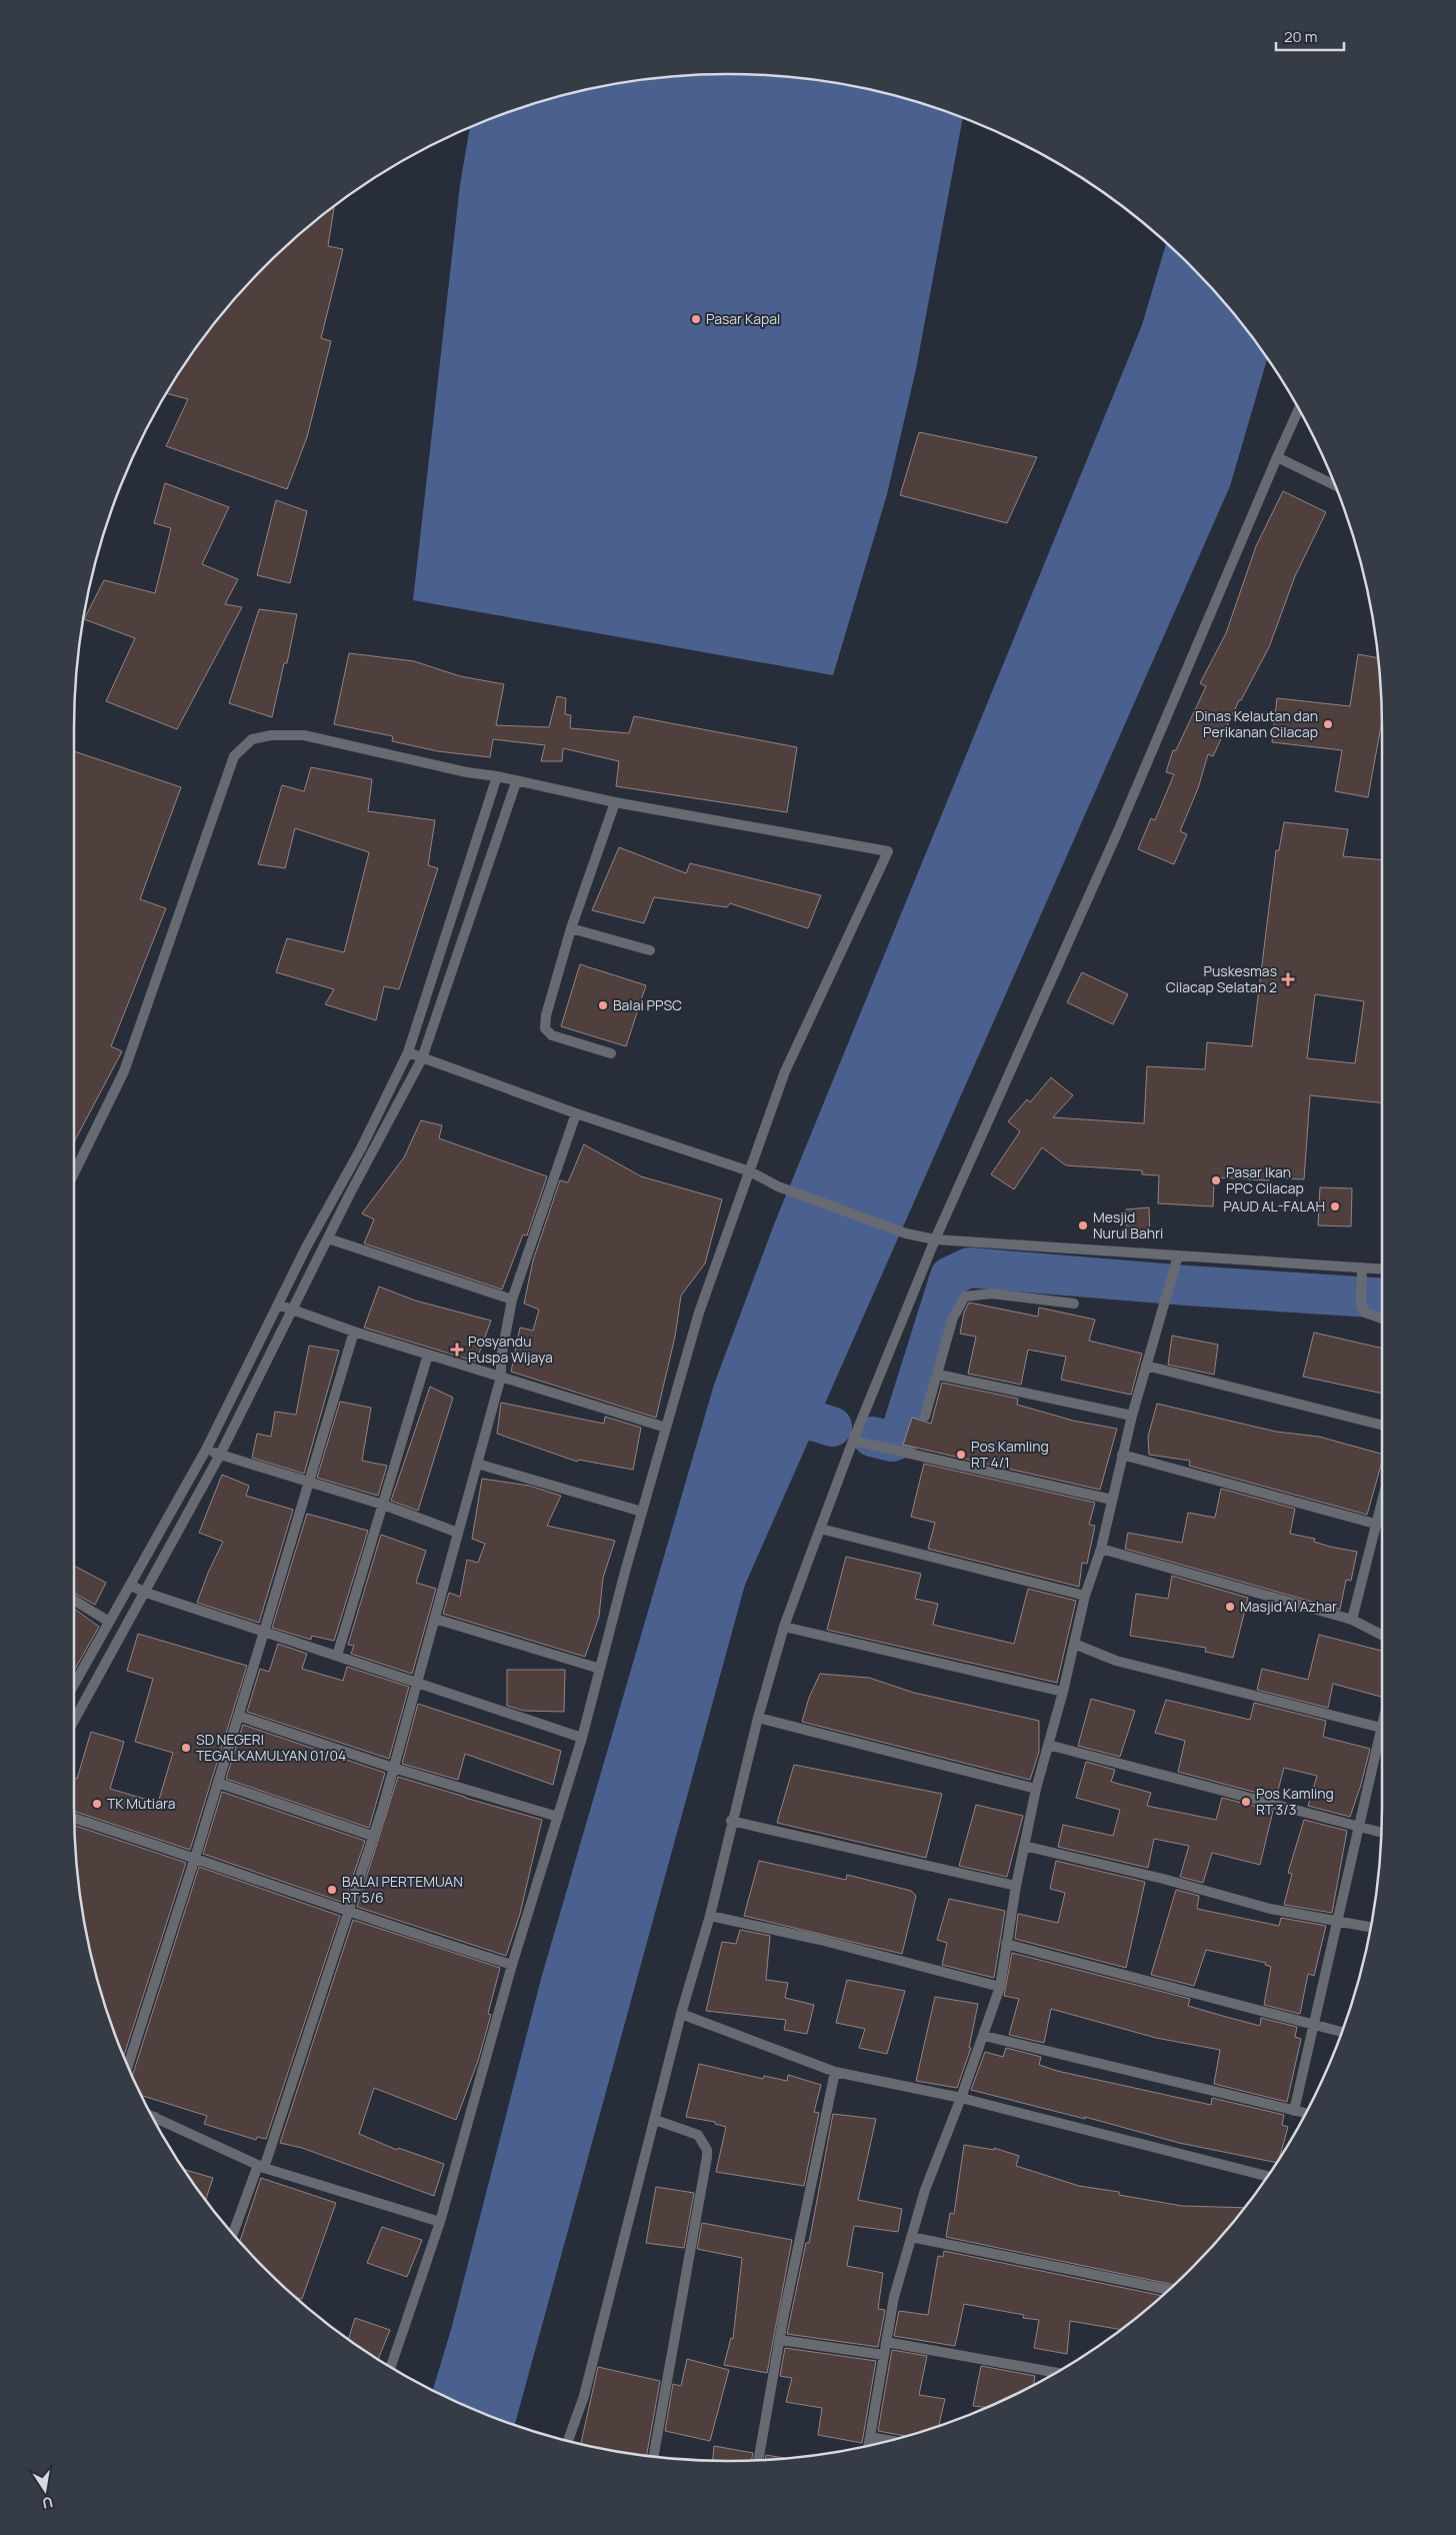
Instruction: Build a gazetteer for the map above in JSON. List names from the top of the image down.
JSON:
{
  "places": {
    "other": [
      "Pasar Kapal",
      "Dinas Kelautan dan Perikanan Cilacap",
      "Balai PPSC",
      "Pasar Ikan PPC Cilacap",
      "PAUD AL-FALAH",
      "Mesjid Nurul Bahri",
      "Pos Kamling RT 4/1",
      "Masjid Al Azhar",
      "SD NEGERI TEGALKAMULYAN 01/04",
      "Pos Kamling RT 3/3",
      "TK Mutiara",
      "BALAI PERTEMUAN RT 5/6"
    ],
    "health": ["Puskesmas Cilacap Selatan 2", "Posyandu Puspa Wijaya"]
  },
  "scale_bar": "20 m",
  "north": "bottom"
}
